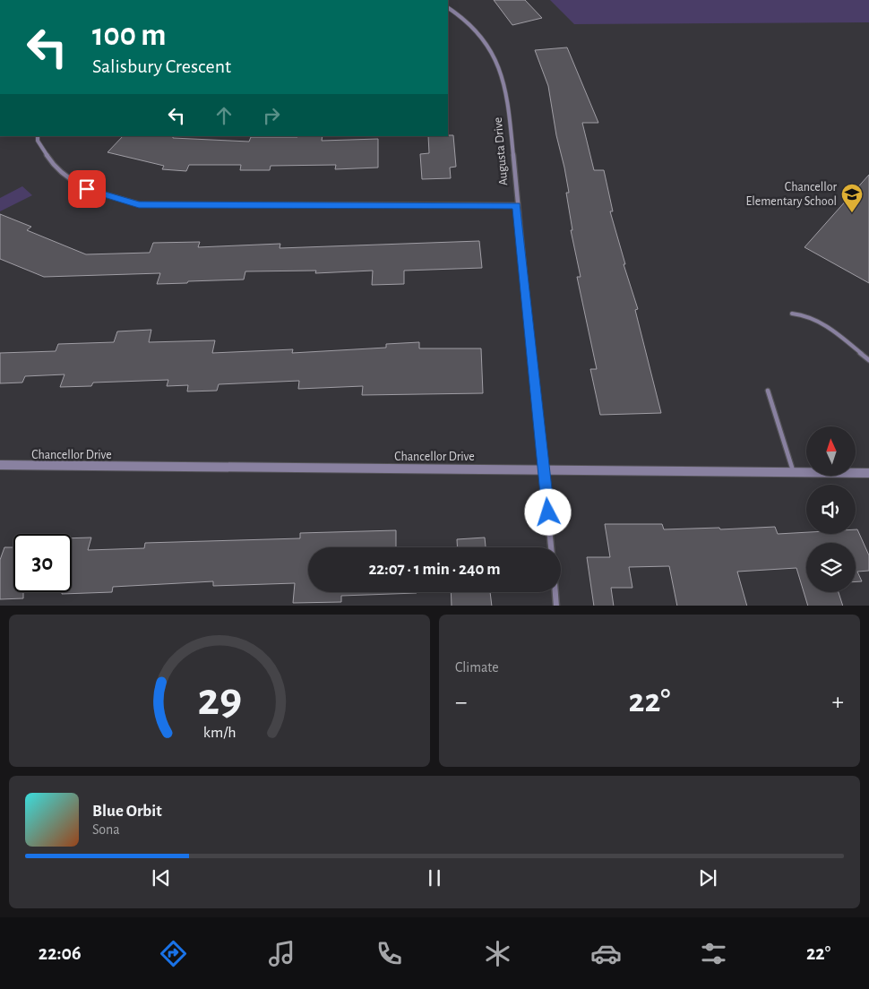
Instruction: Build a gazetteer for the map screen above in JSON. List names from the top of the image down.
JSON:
{
  "streets": {
    "street": ["Augusta Drive", "Chancellor Drive"]
  },
  "crossings": [
    ["Augusta Drive", "Chancellor Drive"]
  ],
  "places": {
    "school or university": ["Chancellor Elementary School"]
  },
  "north": "top",
  "page": {
    "turn": ["100 m", "Salisbury Crescent"],
    "limit": "30",
    "trip": "22:07 · 1 min · 240 m",
    "tile": "Climate",
    "heat": ["−", "22°", "+"],
    "song": ["Blue Orbit", "Sona"],
    "tabs": ["22:06", "22°"],
    "gauge": ["29", "km/h"]
  }
}
